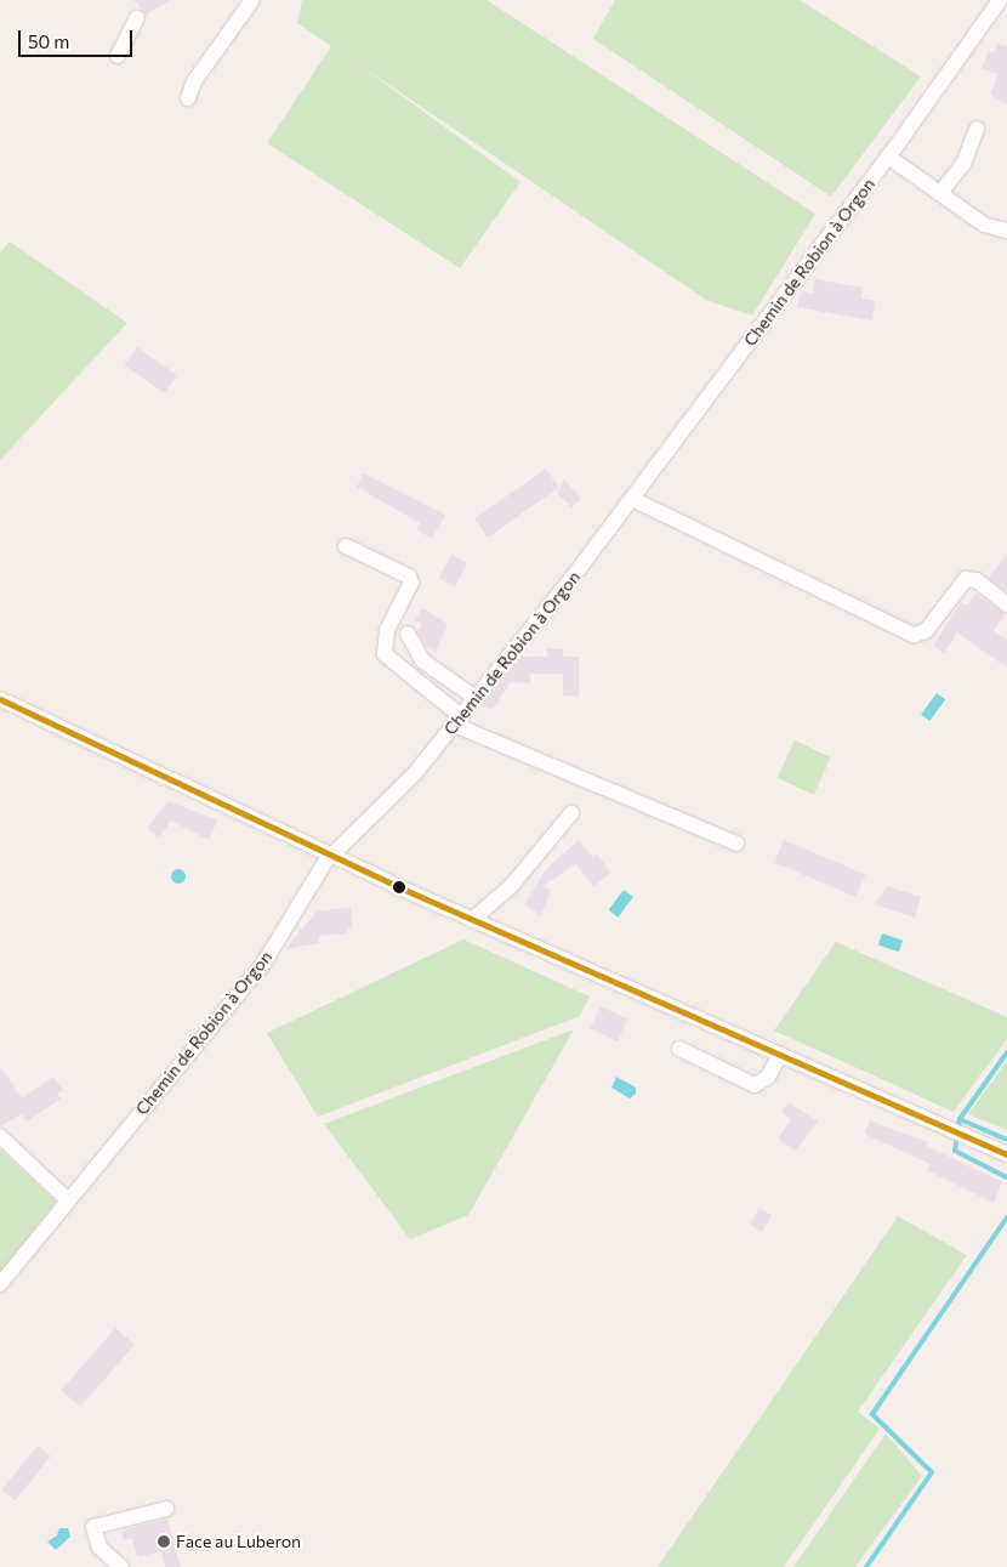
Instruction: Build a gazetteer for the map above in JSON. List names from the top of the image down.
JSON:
{
  "streets": {
    "street": ["Chemin de Robion à Orgon"]
  },
  "places": ["Face au Luberon"],
  "scale_bar": "50 m"
}
